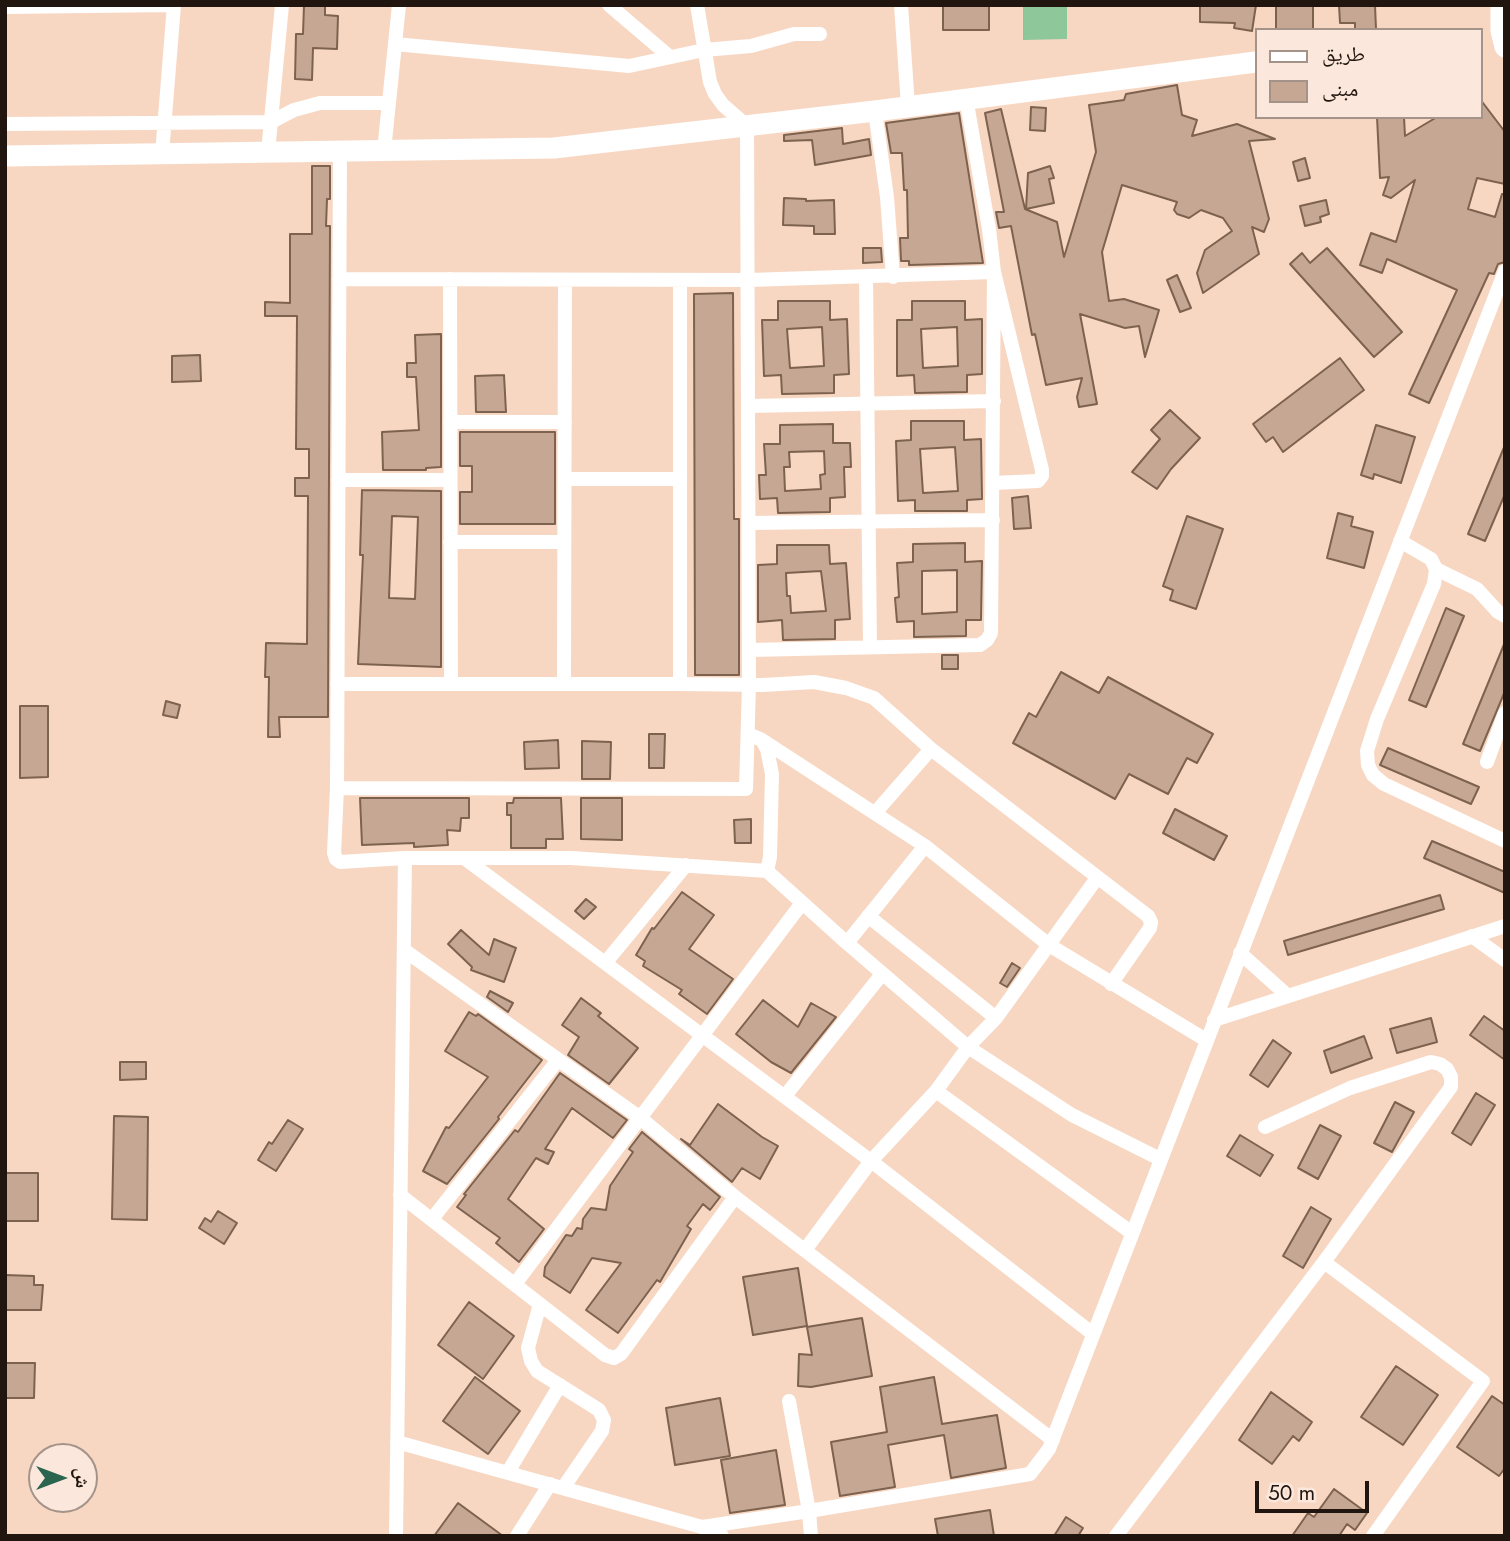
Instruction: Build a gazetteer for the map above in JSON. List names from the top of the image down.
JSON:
{
  "legend": ["طريق", "مبنى"],
  "scale_bar": "50 m",
  "north": "right"
}
